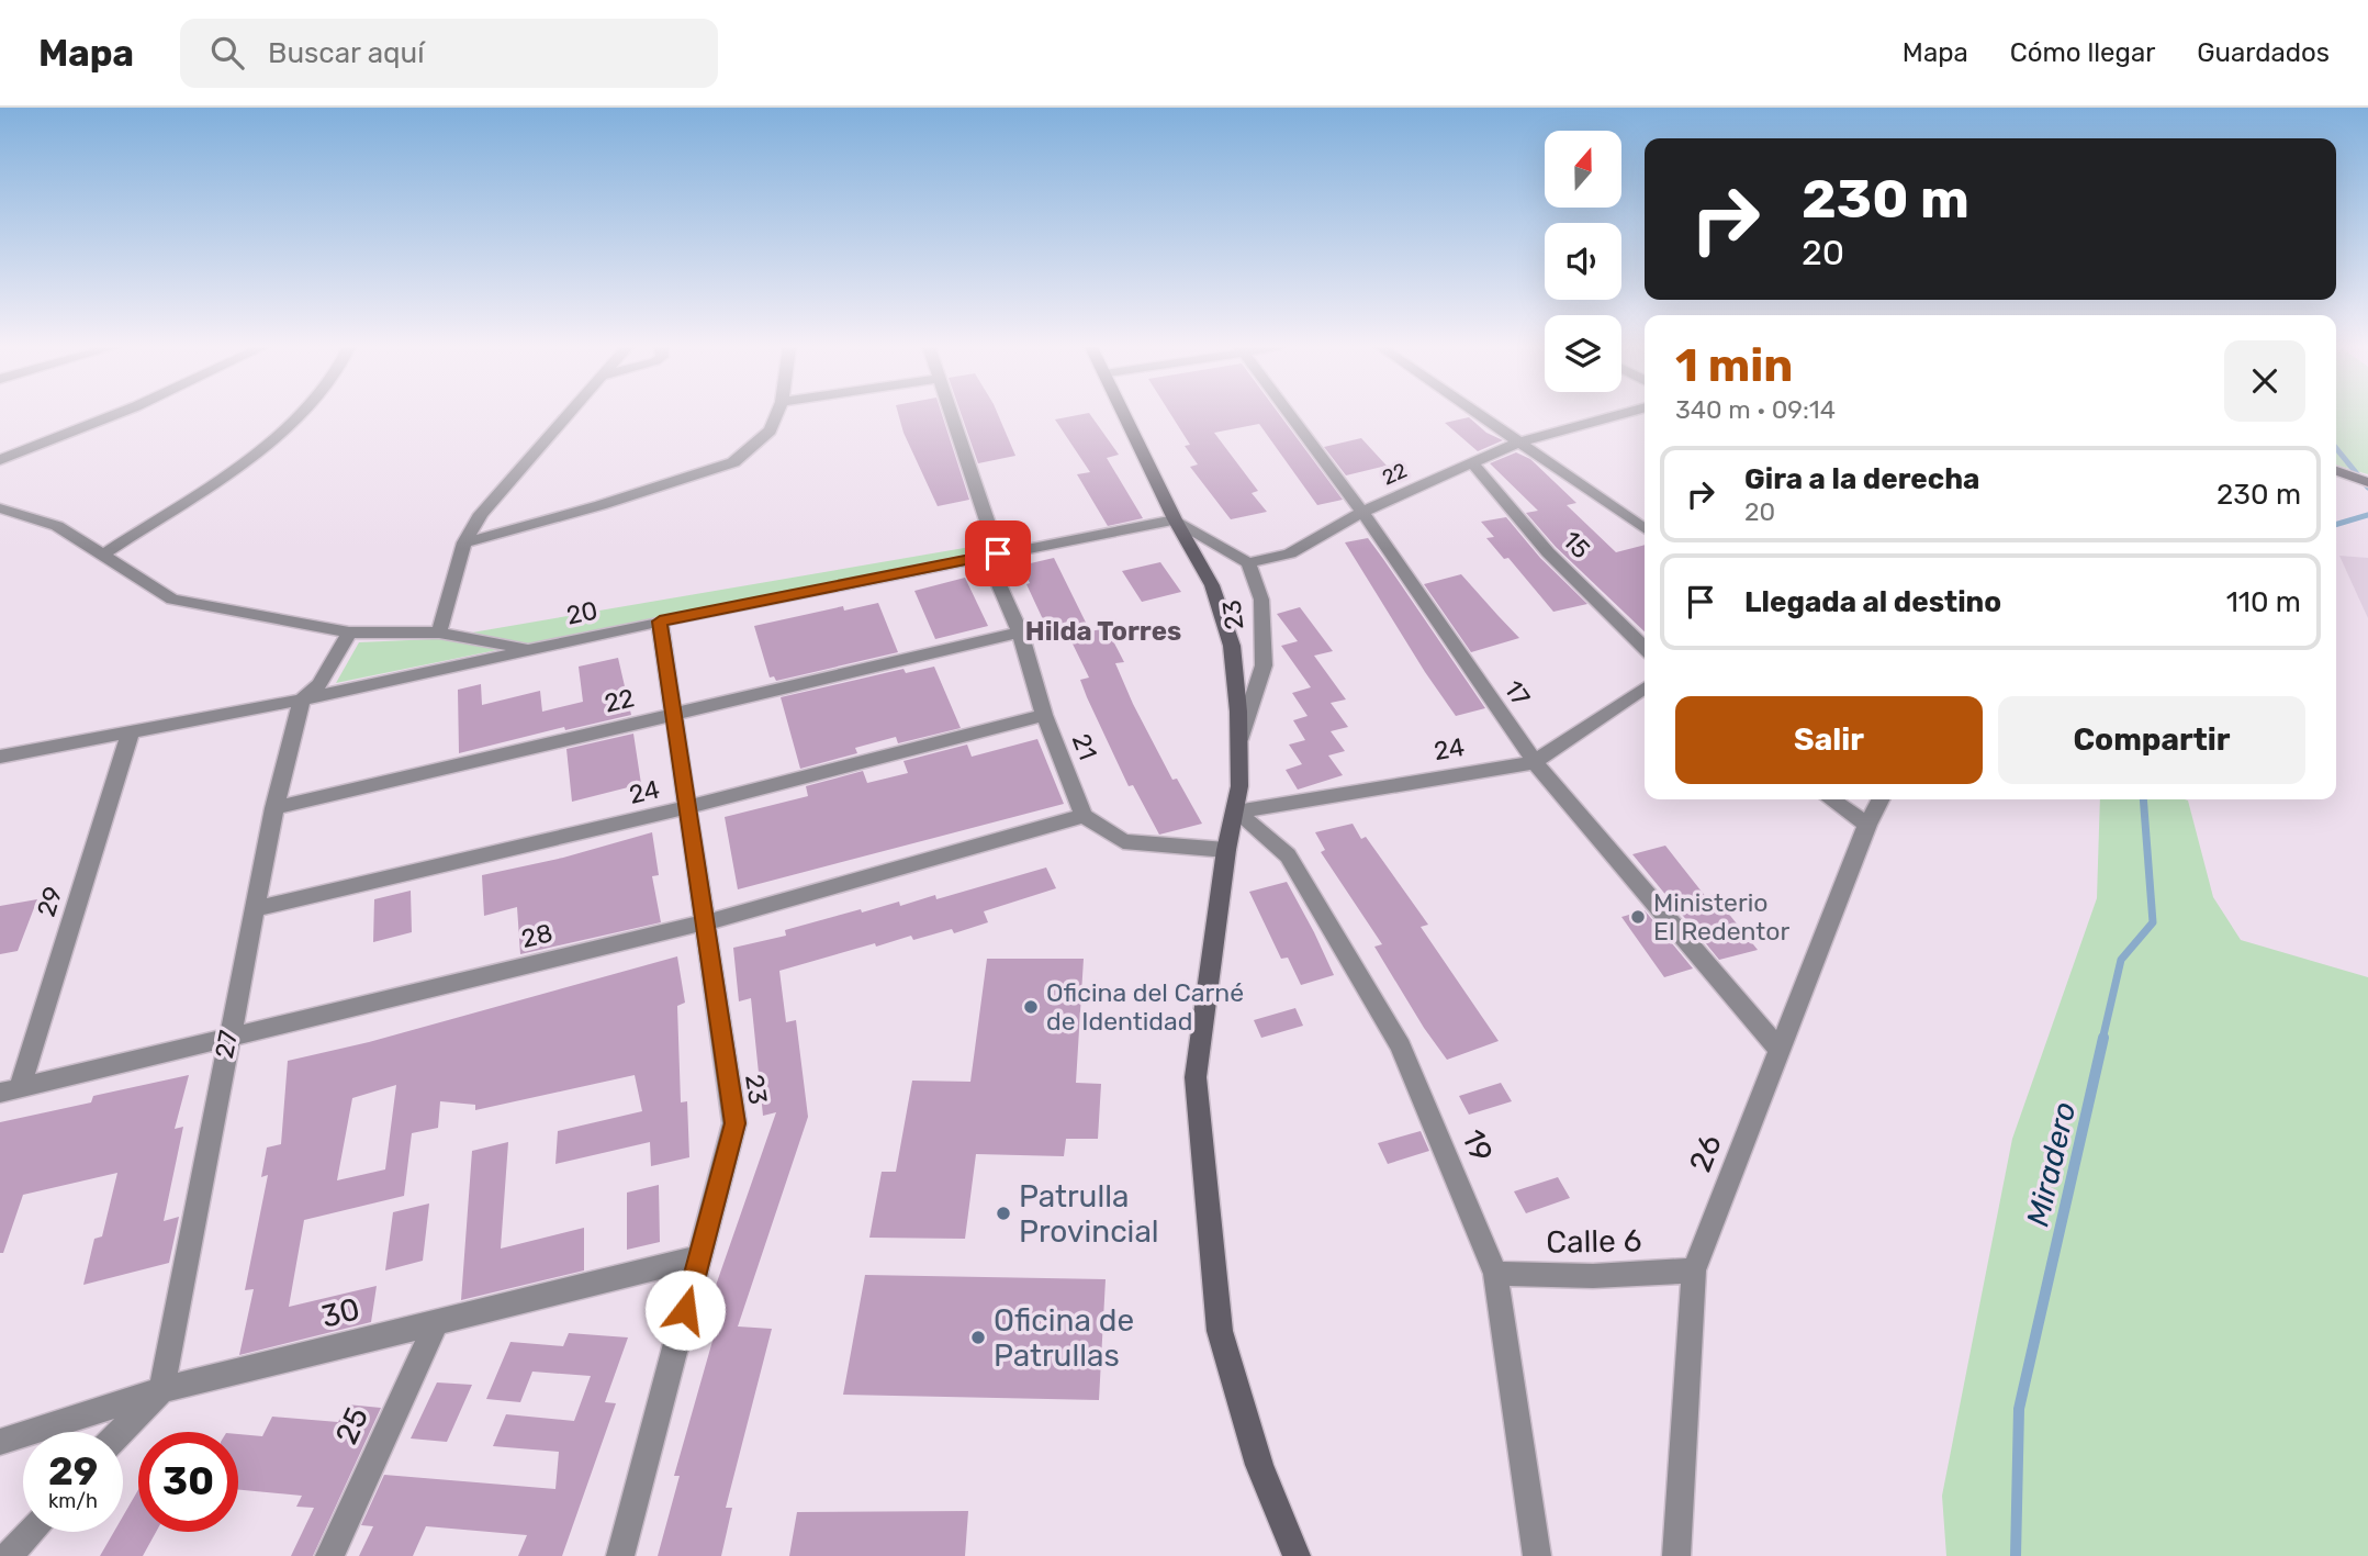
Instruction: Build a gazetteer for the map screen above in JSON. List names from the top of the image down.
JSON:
{
  "streets": {
    "street": [
      "22",
      "15",
      "20",
      "23",
      "17",
      "21",
      "24",
      "29",
      "28",
      "27",
      "19",
      "26",
      "Calle 6",
      "30",
      "25"
    ]
  },
  "crossings": [
    ["22", "15"],
    ["22", "23"],
    ["22", "17"],
    ["22", "21"],
    ["22", "27"],
    ["20", "23"],
    ["20", "21"],
    ["20", "29"],
    ["20", "27"],
    ["23", "24"],
    ["23", "28"],
    ["23", "19"],
    ["23", "30"],
    ["17", "24"],
    ["17", "26"],
    ["21", "24"],
    ["21", "28"],
    ["24", "27"],
    ["24", "19"],
    ["29", "28"],
    ["28", "27"],
    ["27", "30"],
    ["19", "Calle 6"],
    ["26", "Calle 6"],
    ["30", "25"]
  ],
  "districts": ["Hilda Torres"],
  "water": ["Miradero"],
  "places": [
    "Ministerio El Redentor",
    "Oficina del Carné de Identidad",
    "Patrulla Provincial",
    "Oficina de Patrullas"
  ],
  "north": "top",
  "page": {
    "header": "Mapa",
    "search": "Buscar aquí",
    "nav": ["Mapa", "Cómo llegar", "Guardados"],
    "turn": ["230 m", "20"],
    "heading": ["1 min", "340 m · 09:14"],
    "list": [
      {
        "name": "Gira a la derecha",
        "note": "20",
        "value": "230 m"
      },
      {
        "name": "Llegada al destino",
        "value": "110 m"
      }
    ],
    "buttons": ["Salir", "Compartir"],
    "speed": "29 km/h",
    "limit": "30"
  }
}
